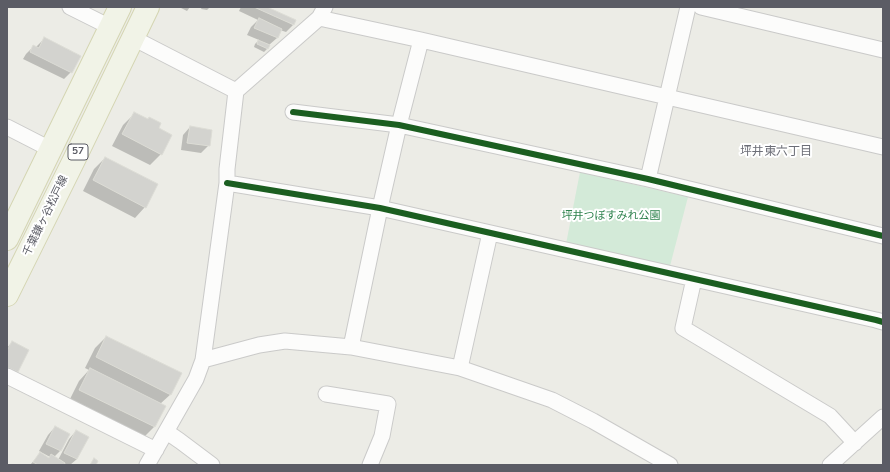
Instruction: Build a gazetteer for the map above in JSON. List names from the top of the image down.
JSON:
{
  "streets": {
    "main road": ["57", "千葉鎌ヶ谷松戸線"]
  },
  "districts": ["坪井東六丁目"],
  "parks": ["坪井つぼすみれ公園"]
}
